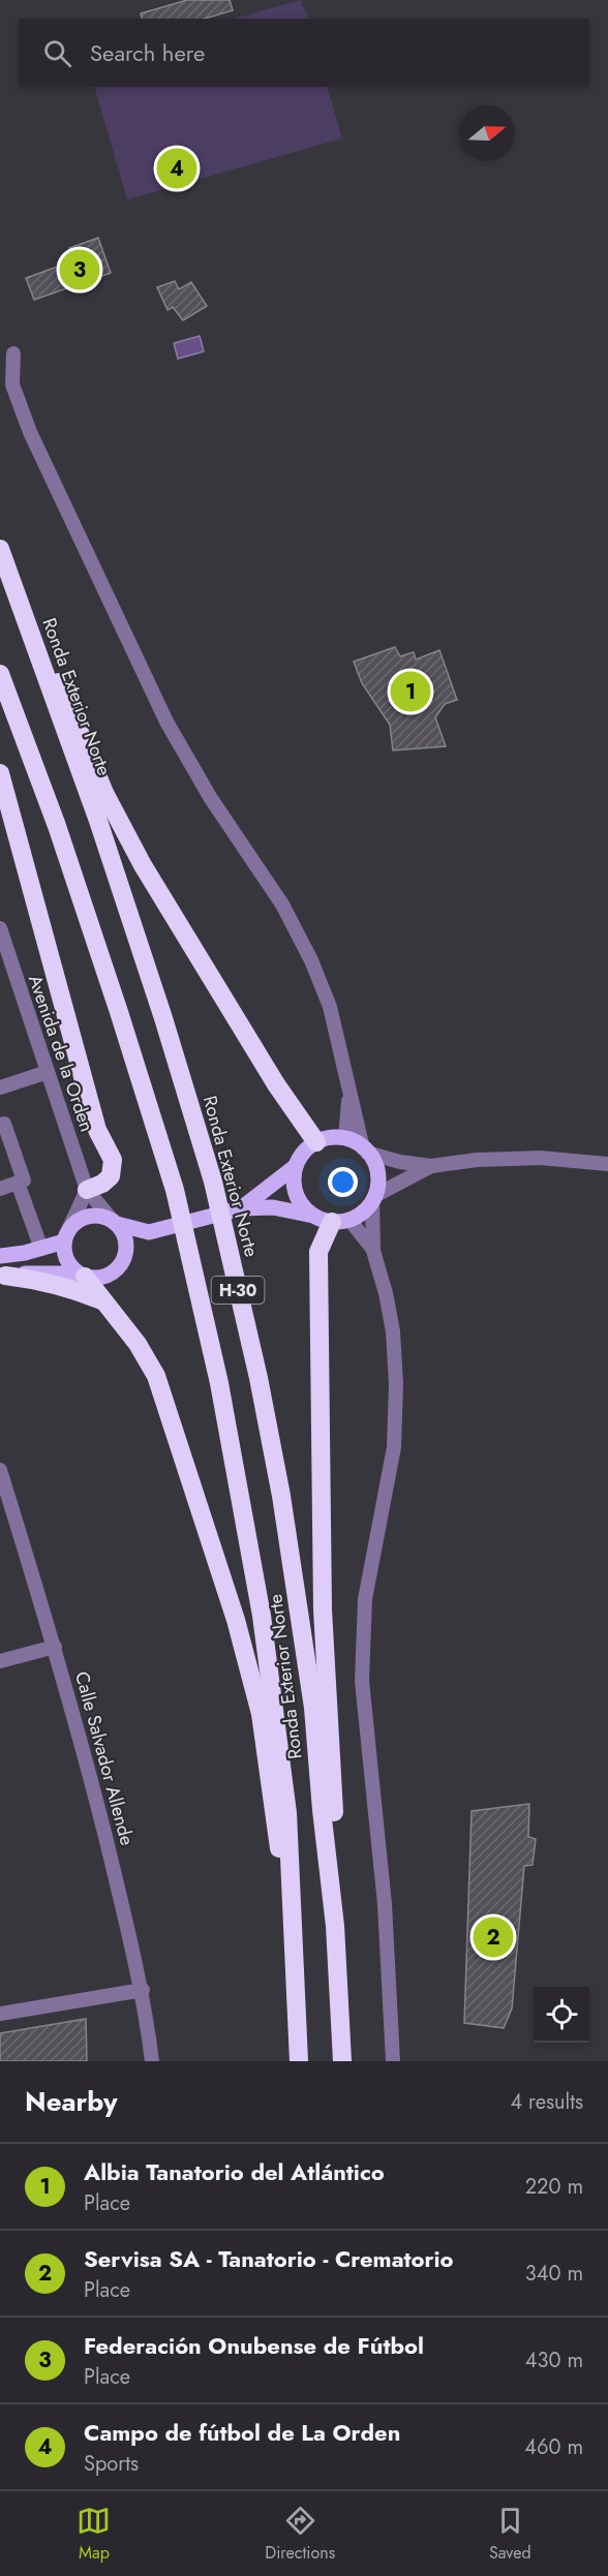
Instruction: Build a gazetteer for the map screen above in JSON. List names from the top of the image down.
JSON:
{
  "streets": {
    "highway": ["Ronda Exterior Norte", "H-30"],
    "street": ["Avenida de la Orden", "Calle Salvador Allende"]
  },
  "north": "right",
  "page": {
    "search": "Search here",
    "pins": [
      "4",
      "3",
      "1",
      "2"
    ],
    "heading": ["Nearby", "4 results"],
    "list": [
      {
        "mark": "1",
        "name": "Albia Tanatorio del Atlántico",
        "note": "Place",
        "value": "220 m"
      },
      {
        "mark": "2",
        "name": "Servisa SA - Tanatorio - Crematorio",
        "note": "Place",
        "value": "340 m"
      },
      {
        "mark": "3",
        "name": "Federación Onubense de Fútbol",
        "note": "Place",
        "value": "430 m"
      },
      {
        "mark": "4",
        "name": "Campo de fútbol de La Orden",
        "note": "Sports",
        "value": "460 m"
      }
    ],
    "nav": ["Map", "Directions", "Saved"]
  }
}
